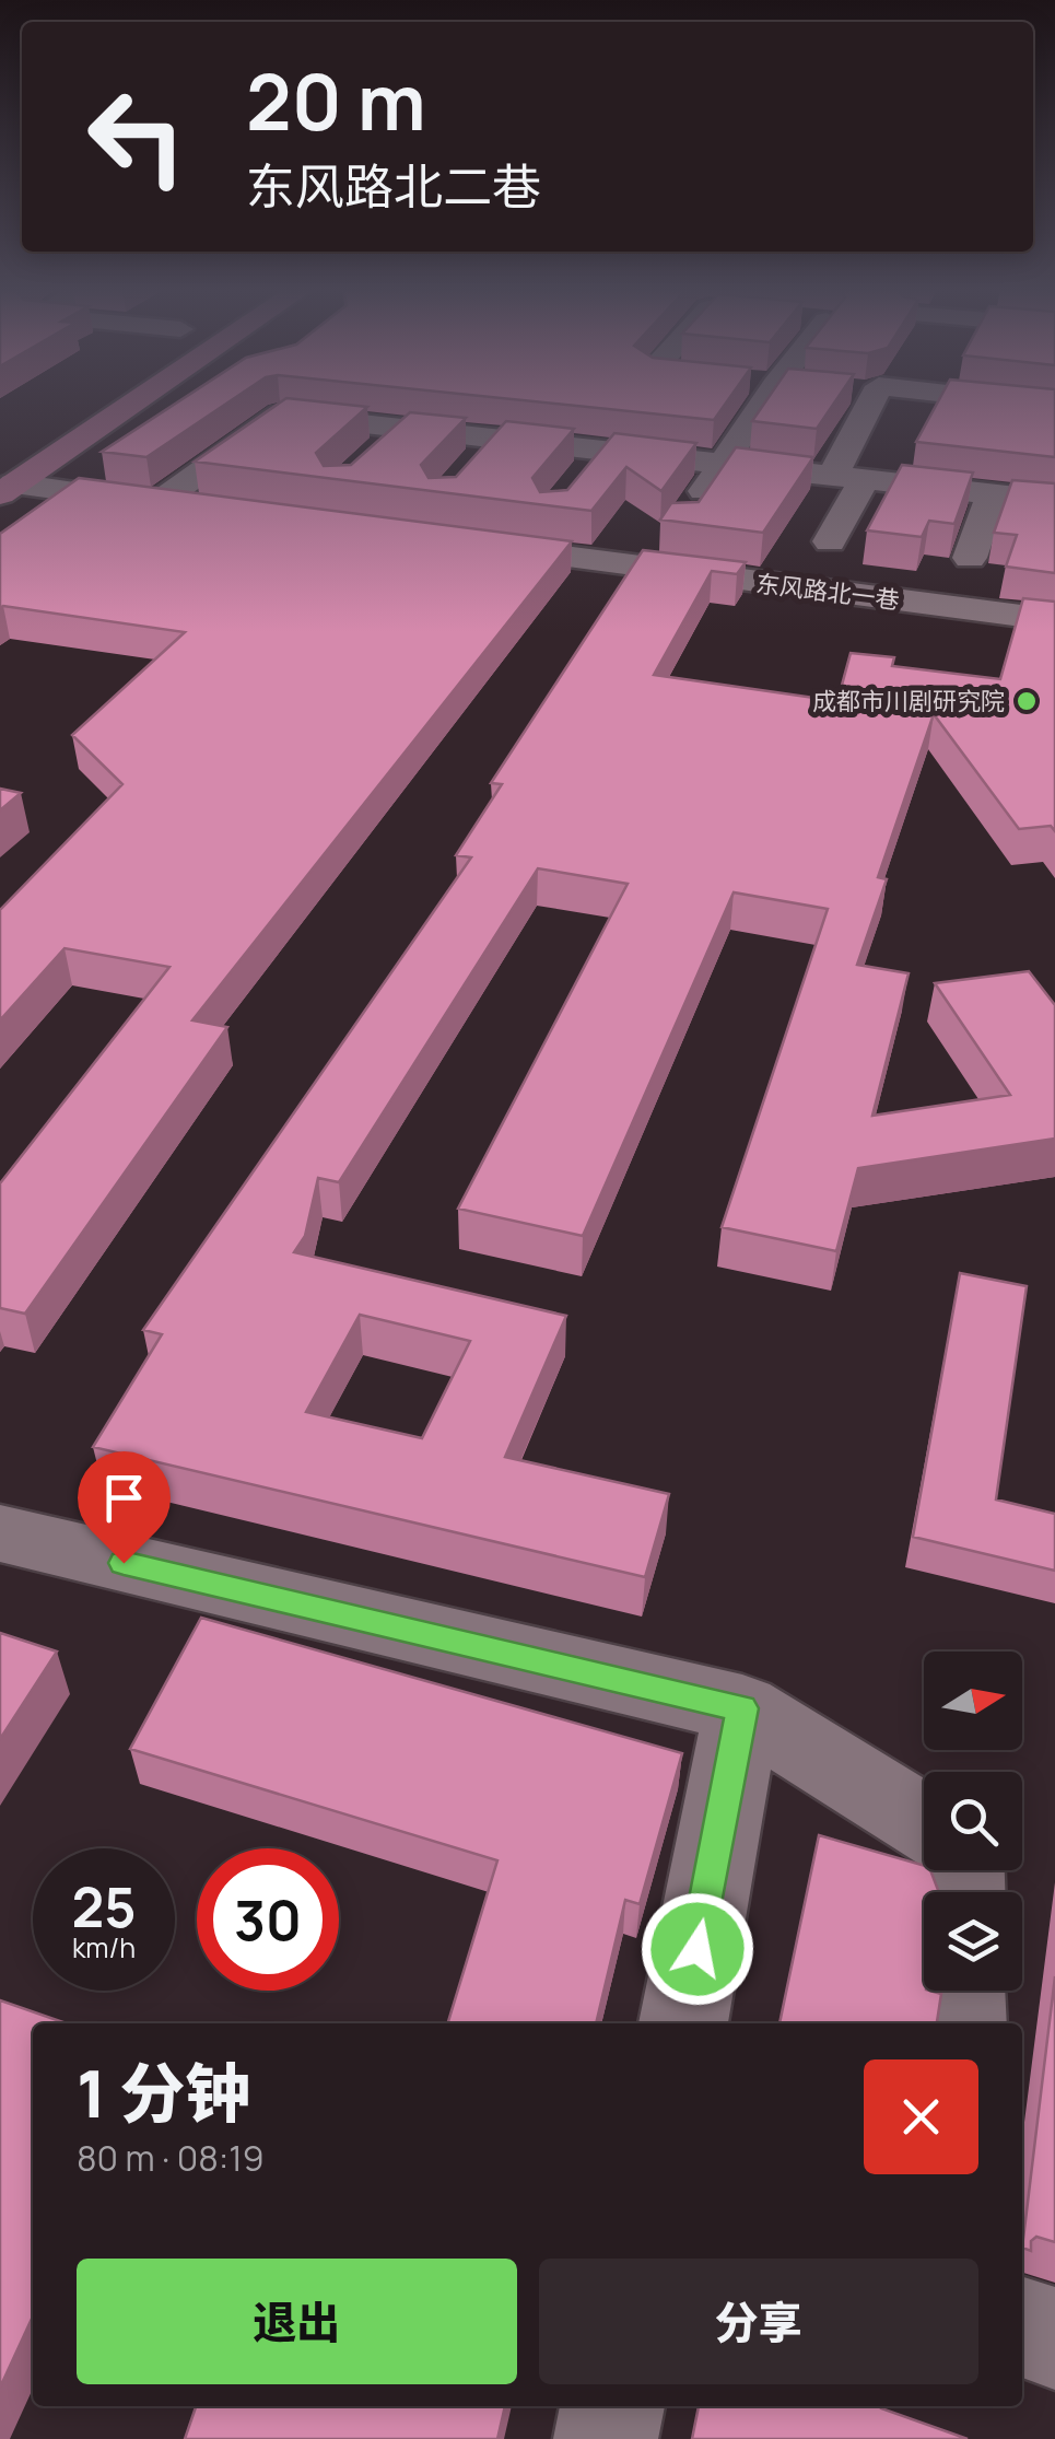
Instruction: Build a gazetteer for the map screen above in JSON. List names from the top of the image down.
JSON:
{
  "streets": {
    "street": ["东风路北一巷"]
  },
  "places": ["成都市川剧研究院"],
  "north": "right",
  "page": {
    "turn": ["20 m", "东风路北二巷"],
    "speed": "25 km/h",
    "limit": "30",
    "heading": ["1 分钟", "80 m · 08:19"],
    "buttons": ["退出", "分享"]
  }
}
